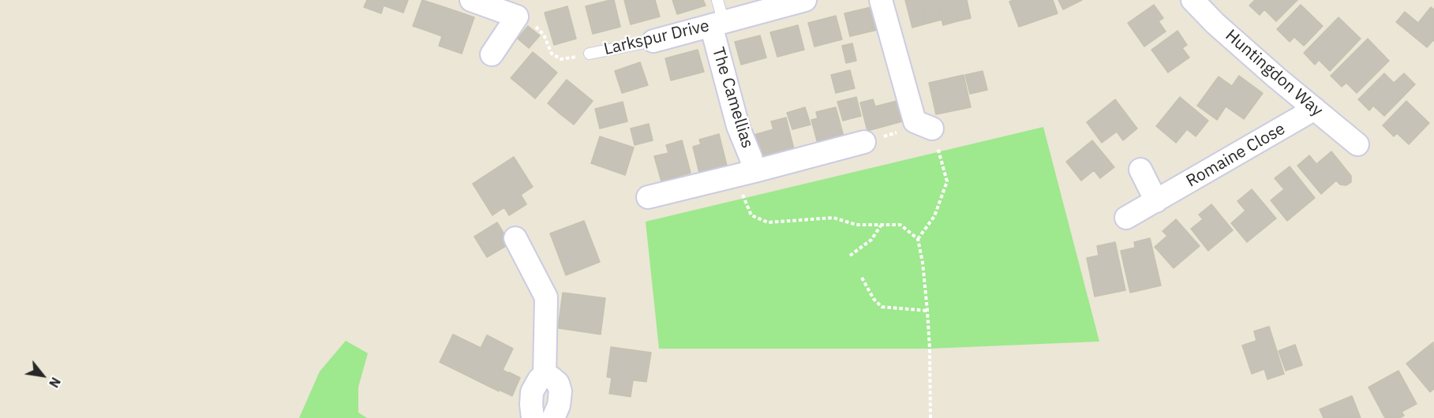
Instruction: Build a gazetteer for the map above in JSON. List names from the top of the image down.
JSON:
{
  "streets": {
    "street": [
      "Larkspur Drive",
      "Huntingdon Way",
      "The Camellias",
      "Romaine Close"
    ]
  },
  "crossings": [
    ["Larkspur Drive", "The Camellias"],
    ["Huntingdon Way", "Romaine Close"]
  ],
  "north": "bottom right"
}
